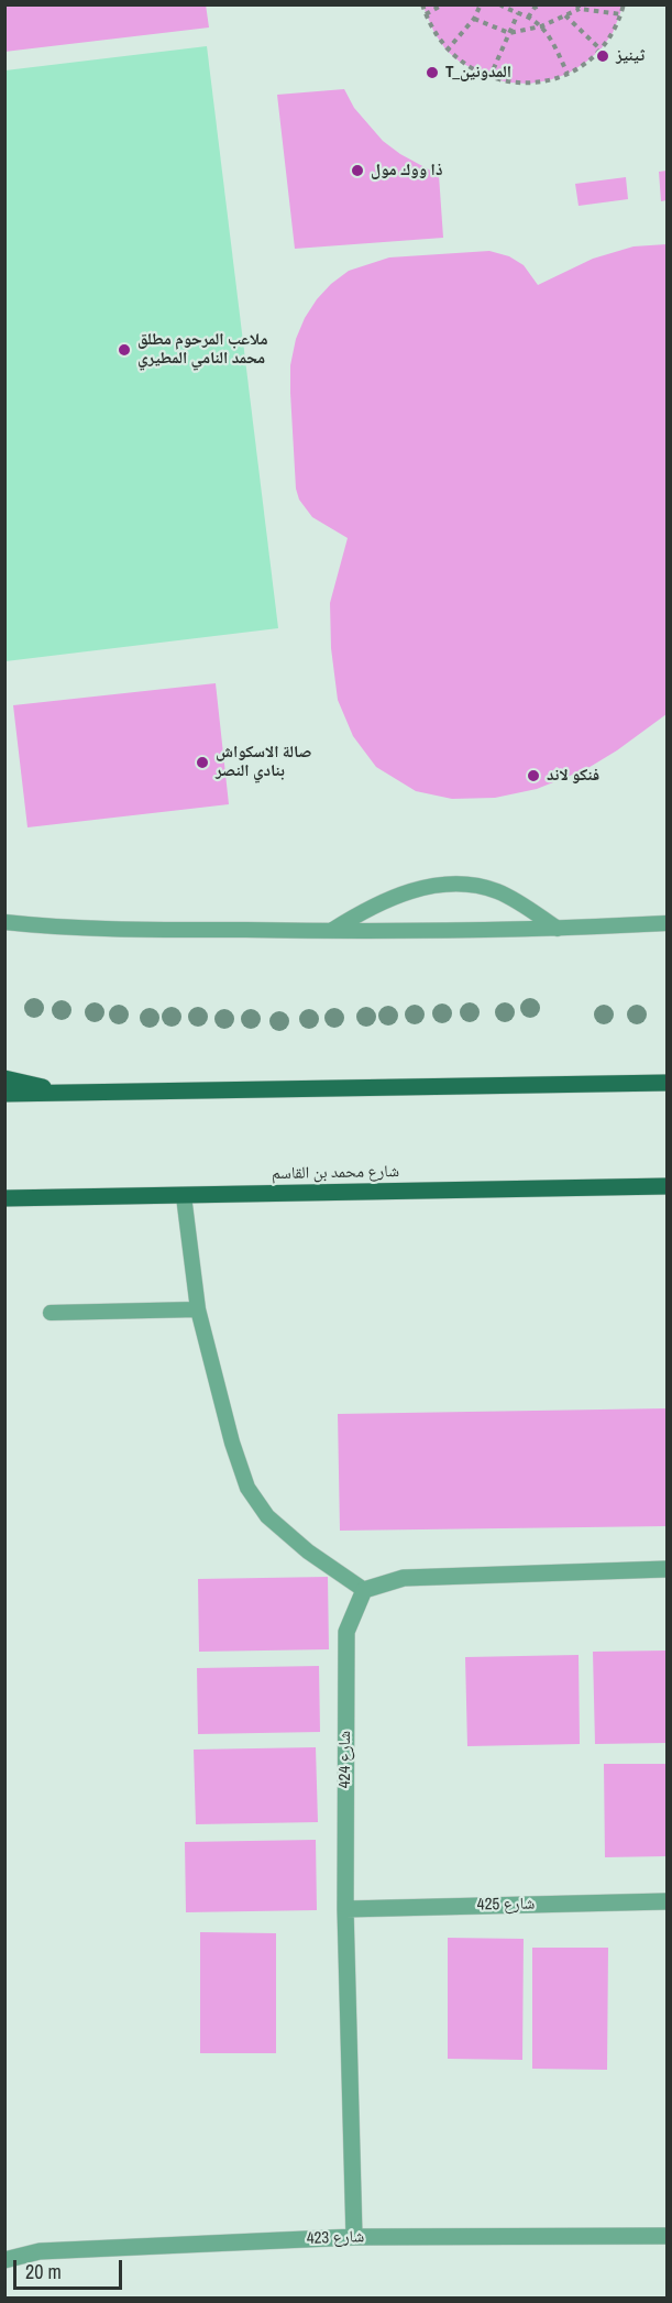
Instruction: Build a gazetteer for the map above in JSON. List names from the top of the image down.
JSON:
{
  "streets": {
    "main road": ["شارع محمد بن القاسم"],
    "street": ["شارع 424", "شارع 425", "شارع 423"]
  },
  "crossings": [
    ["شارع 424", "شارع 425"],
    ["شارع 424", "شارع 423"]
  ],
  "places": [
    "ثينيز",
    "T_المدونين",
    "ذا ووك مول",
    "ملاعب المرحوم مطلق محمد النامي المطيري",
    "صالة الاسكواش بنادي النصر",
    "فنكو لاند"
  ],
  "scale_bar": "20 m"
}
